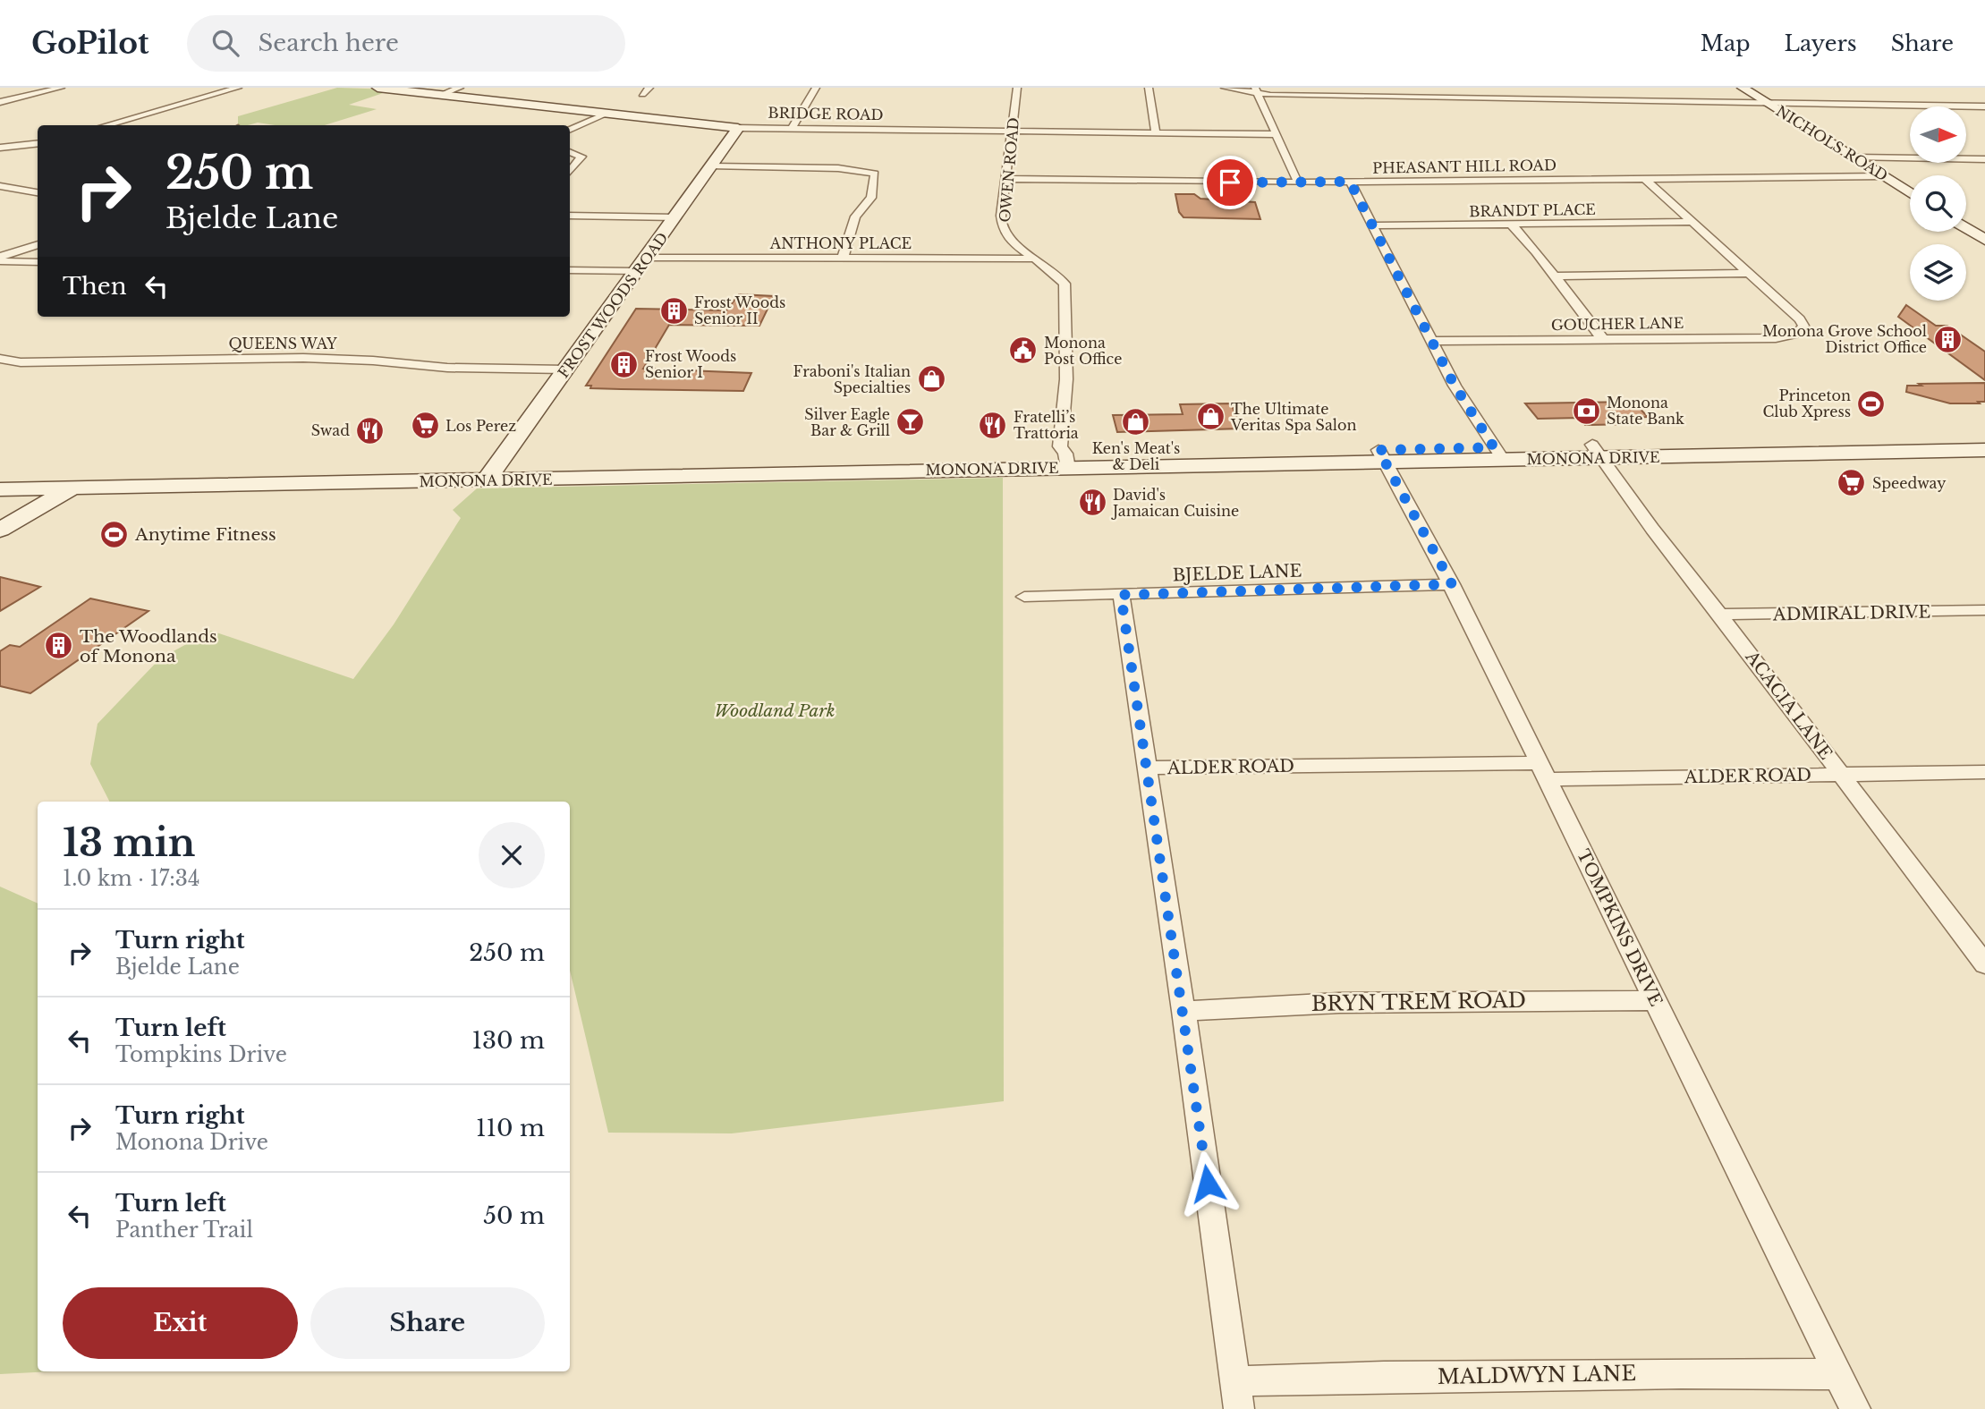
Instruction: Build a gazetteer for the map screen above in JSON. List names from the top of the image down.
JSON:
{
  "streets": {
    "street": [
      "BRIDGE ROAD",
      "NICHOLS ROAD",
      "PHEASANT HILL ROAD",
      "OWEN ROAD",
      "BRANDT PLACE",
      "ANTHONY PLACE",
      "FROST WOODS ROAD",
      "GOUCHER LANE",
      "QUEENS WAY",
      "MONONA DRIVE",
      "BJELDE LANE",
      "ADMIRAL DRIVE",
      "ACACIA LANE",
      "ALDER ROAD",
      "TOMPKINS DRIVE",
      "BRYN TREM ROAD",
      "MALDWYN LANE"
    ]
  },
  "crossings": [
    ["BRIDGE ROAD", "OWEN ROAD"],
    ["BRIDGE ROAD", "FROST WOODS ROAD"],
    ["NICHOLS ROAD", "PHEASANT HILL ROAD"],
    ["PHEASANT HILL ROAD", "OWEN ROAD"],
    ["OWEN ROAD", "ANTHONY PLACE"],
    ["OWEN ROAD", "MONONA DRIVE"],
    ["ANTHONY PLACE", "FROST WOODS ROAD"],
    ["FROST WOODS ROAD", "QUEENS WAY"],
    ["FROST WOODS ROAD", "MONONA DRIVE"],
    ["MONONA DRIVE", "ACACIA LANE"],
    ["MONONA DRIVE", "TOMPKINS DRIVE"],
    ["BJELDE LANE", "TOMPKINS DRIVE"],
    ["ADMIRAL DRIVE", "ACACIA LANE"],
    ["ACACIA LANE", "ALDER ROAD"],
    ["ALDER ROAD", "TOMPKINS DRIVE"],
    ["TOMPKINS DRIVE", "BRYN TREM ROAD"],
    ["TOMPKINS DRIVE", "MALDWYN LANE"]
  ],
  "parks": ["Woodland Park"],
  "places": {
    "building": [
      "Frost Woods Senior II",
      "Monona Grove School District Office",
      "Frost Woods Senior I",
      "The Woodlands of Monona"
    ],
    "public building": ["Monona Post Office"],
    "shop": ["Fraboni's Italian Specialties", "The Ultimate Veritas Spa Salon", "Ken's Meat's & Deli"],
    "sports": ["Princeton Club Xpress", "Anytime Fitness"],
    "bank": ["Monona State Bank"],
    "bar": ["Silver Eagle Bar & Grill"],
    "restaurant": ["Fratelli’s Trattoria", "Swad", "David's Jamaican Cuisine"],
    "supermarket": ["Los Perez", "Speedway"]
  },
  "north": "right",
  "page": {
    "header": "GoPilot",
    "search": "Search here",
    "nav": ["Map", "Layers", "Share"],
    "turn": ["250 m", "Bjelde Lane"],
    "then": "Then",
    "heading": ["13 min", "1.0 km · 17:34"],
    "list": [
      {
        "name": "Turn right",
        "note": "Bjelde Lane",
        "value": "250 m"
      },
      {
        "name": "Turn left",
        "note": "Tompkins Drive",
        "value": "130 m"
      },
      {
        "name": "Turn right",
        "note": "Monona Drive",
        "value": "110 m"
      },
      {
        "name": "Turn left",
        "note": "Panther Trail",
        "value": "50 m"
      }
    ],
    "buttons": ["Exit", "Share"]
  }
}
